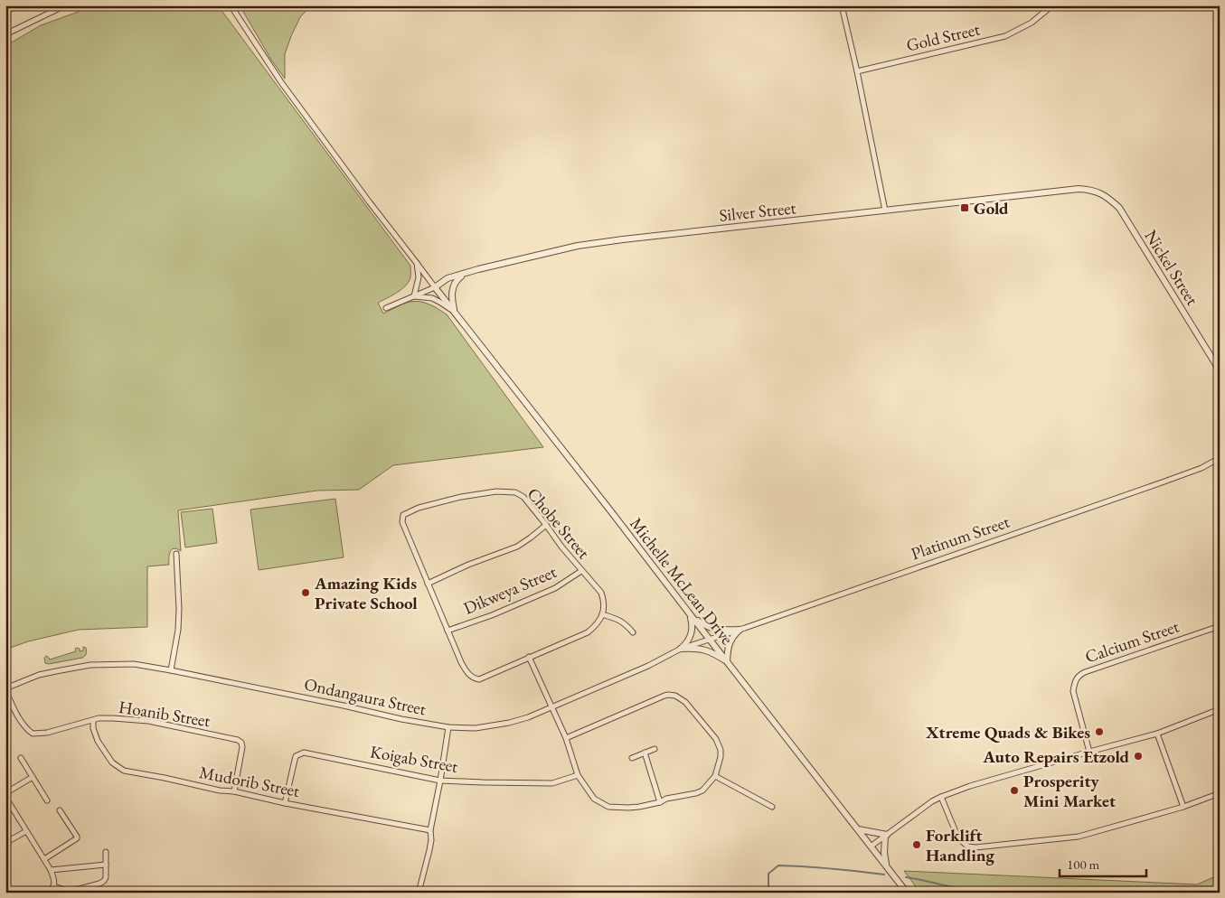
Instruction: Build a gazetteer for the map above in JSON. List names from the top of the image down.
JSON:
{
  "streets": {
    "street": [
      "Gold Street",
      "Silver Street",
      "Nickel Street",
      "Chobe Street",
      "Platinum Street",
      "Michelle McLean Drive",
      "Dikweya Street",
      "Calcium Street",
      "Ondangaura Street",
      "Hoanib Street",
      "Koigab Street",
      "Mudorib Street"
    ]
  },
  "crossings": [
    ["Silver Street", "Nickel Street"],
    ["Silver Street", "Michelle McLean Drive"],
    ["Chobe Street", "Dikweya Street"],
    ["Platinum Street", "Michelle McLean Drive"],
    ["Platinum Street", "Ondangaura Street"],
    ["Michelle McLean Drive", "Ondangaura Street"],
    ["Ondangaura Street", "Hoanib Street"],
    ["Hoanib Street", "Mudorib Street"],
    ["Koigab Street", "Mudorib Street"]
  ],
  "places": {
    "transit": ["Gold"],
    "other": [
      "Amazing Kids Private School",
      "Xtreme Quads & Bikes",
      "Auto Repairs Etzold",
      "Prosperity Mini Market",
      "Forklift Handling"
    ]
  },
  "scale_bar": "100 m"
}
